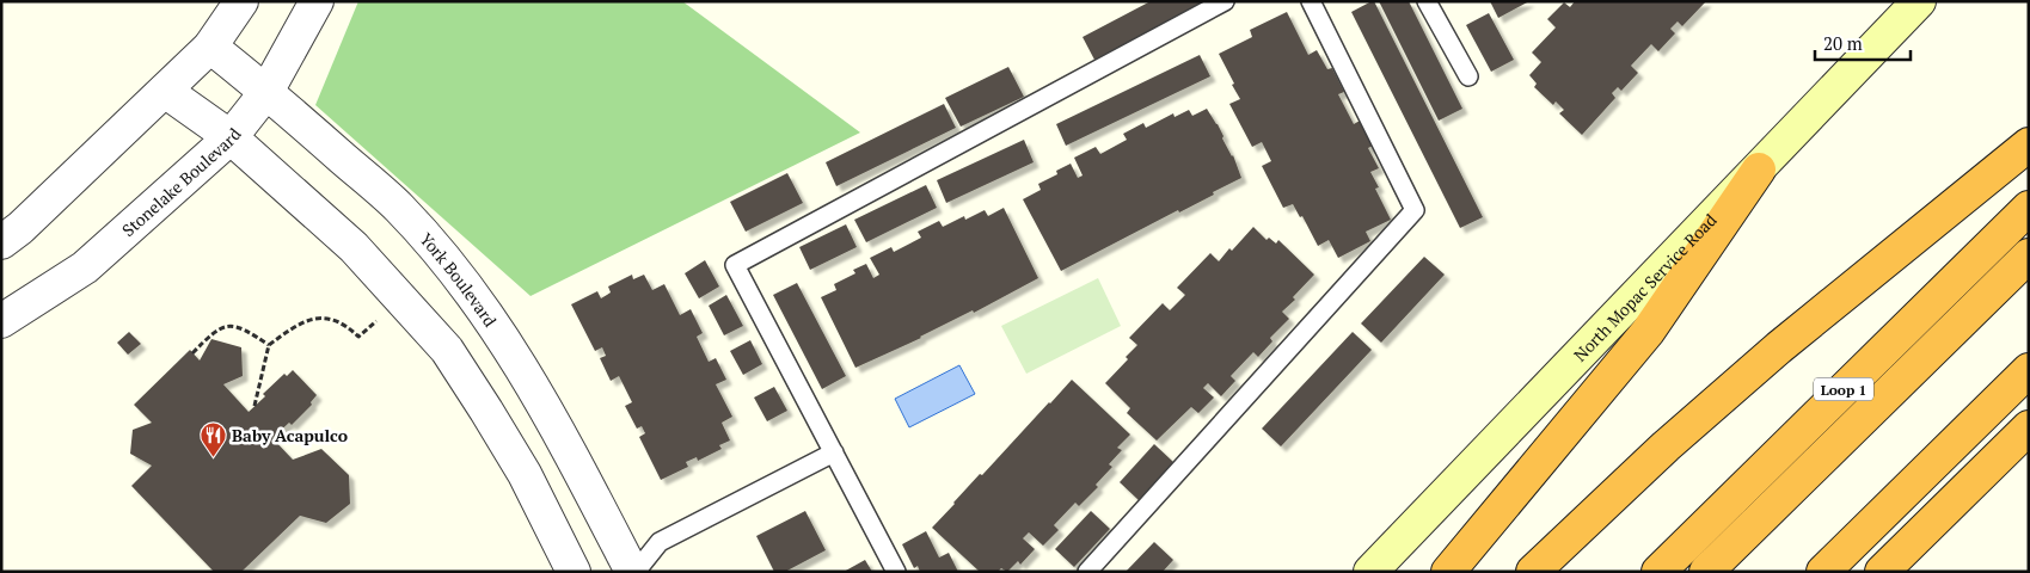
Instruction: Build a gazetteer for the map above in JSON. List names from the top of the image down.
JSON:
{
  "streets": {
    "highway": ["Loop 1"],
    "main road": ["North Mopac Service Road"],
    "street": ["Stonelake Boulevard", "York Boulevard"]
  },
  "crossings": [
    ["Stonelake Boulevard", "York Boulevard"]
  ],
  "places": {
    "restaurant": ["Baby Acapulco"]
  },
  "scale_bar": "20 m"
}
